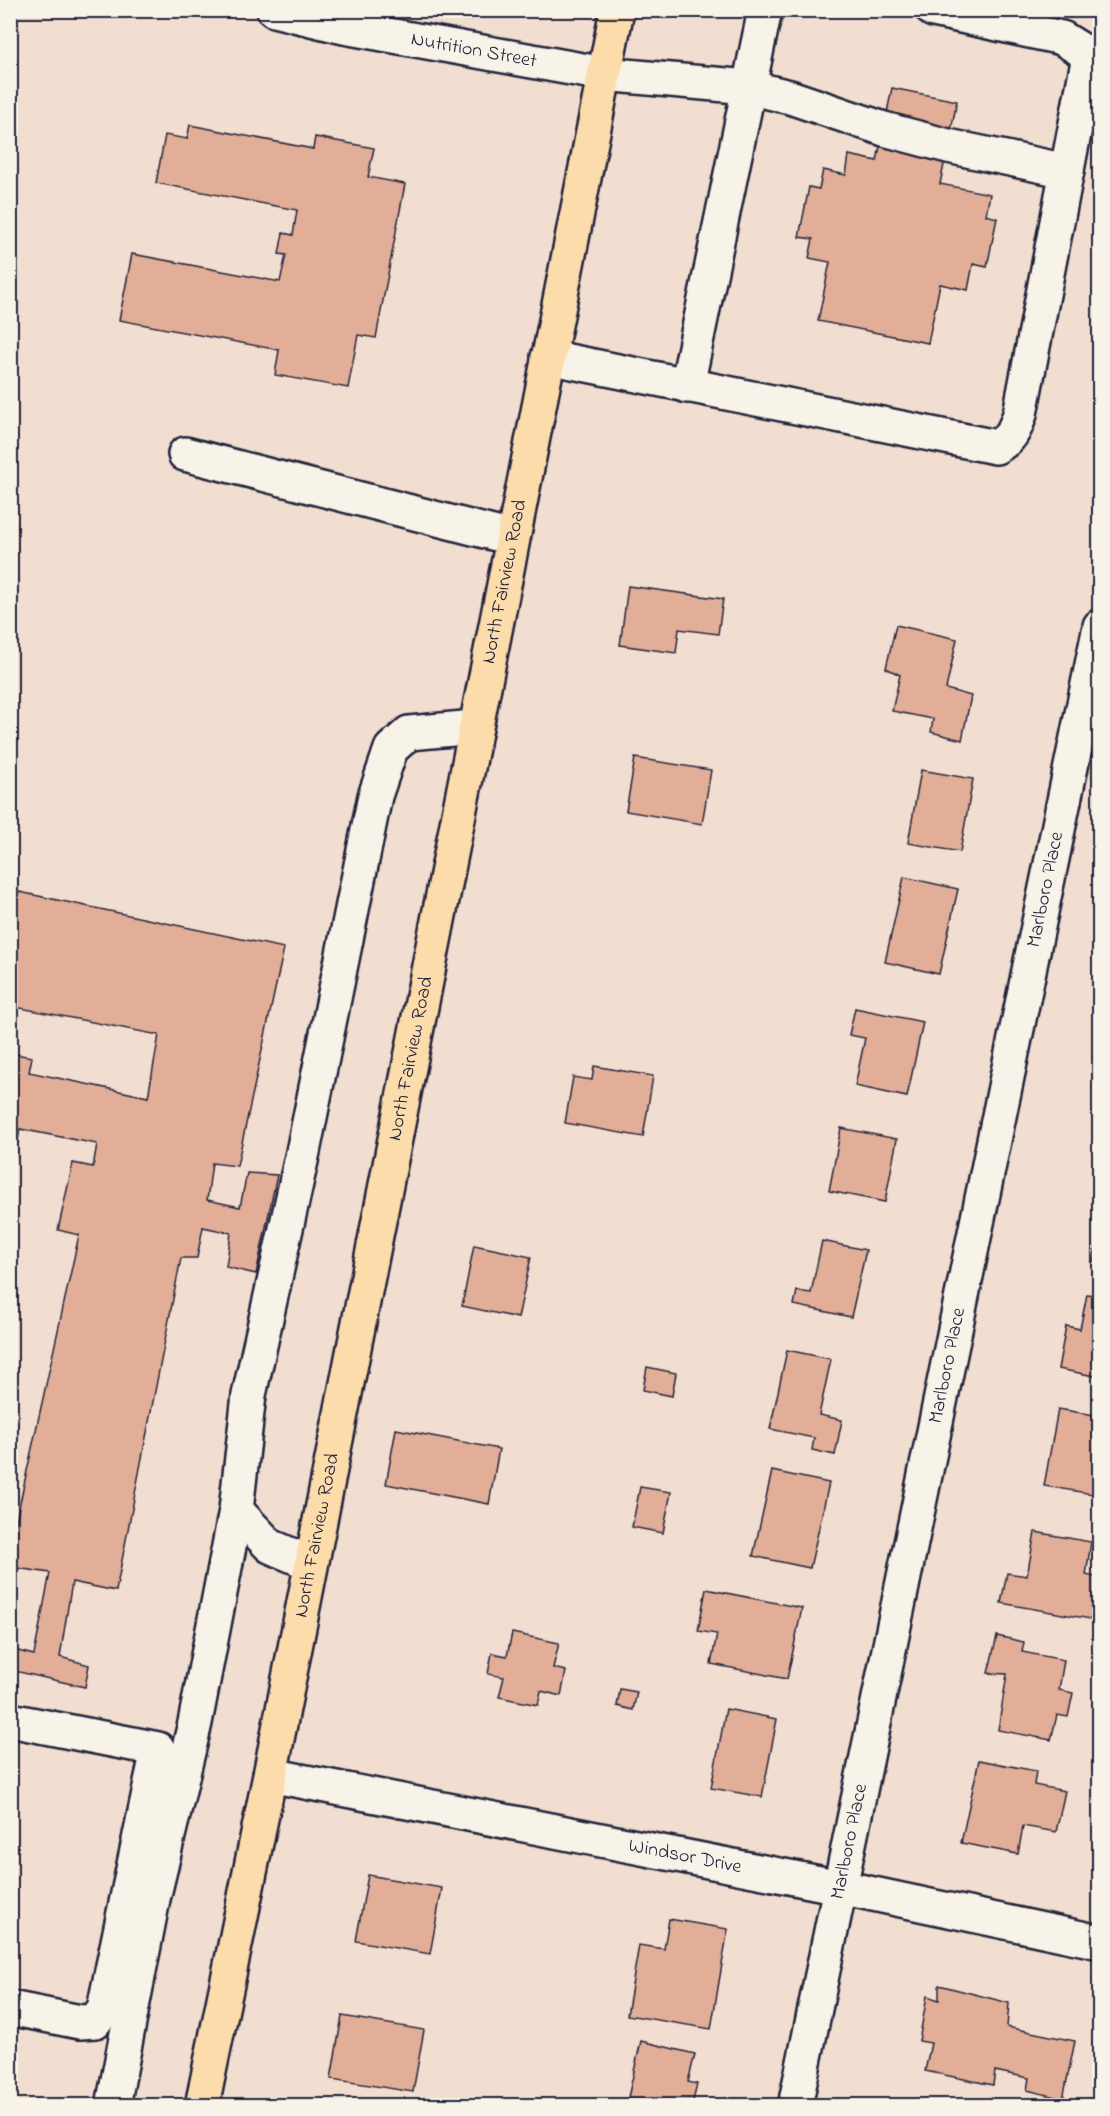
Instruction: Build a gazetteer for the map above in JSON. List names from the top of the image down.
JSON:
{
  "streets": {
    "main road": ["North Fairview Road"],
    "street": ["Nutrition Street", "Marlboro Place", "Windsor Drive"]
  },
  "crossings": [
    ["Nutrition Street", "North Fairview Road"],
    ["North Fairview Road", "Windsor Drive"],
    ["Marlboro Place", "Windsor Drive"]
  ]
}
